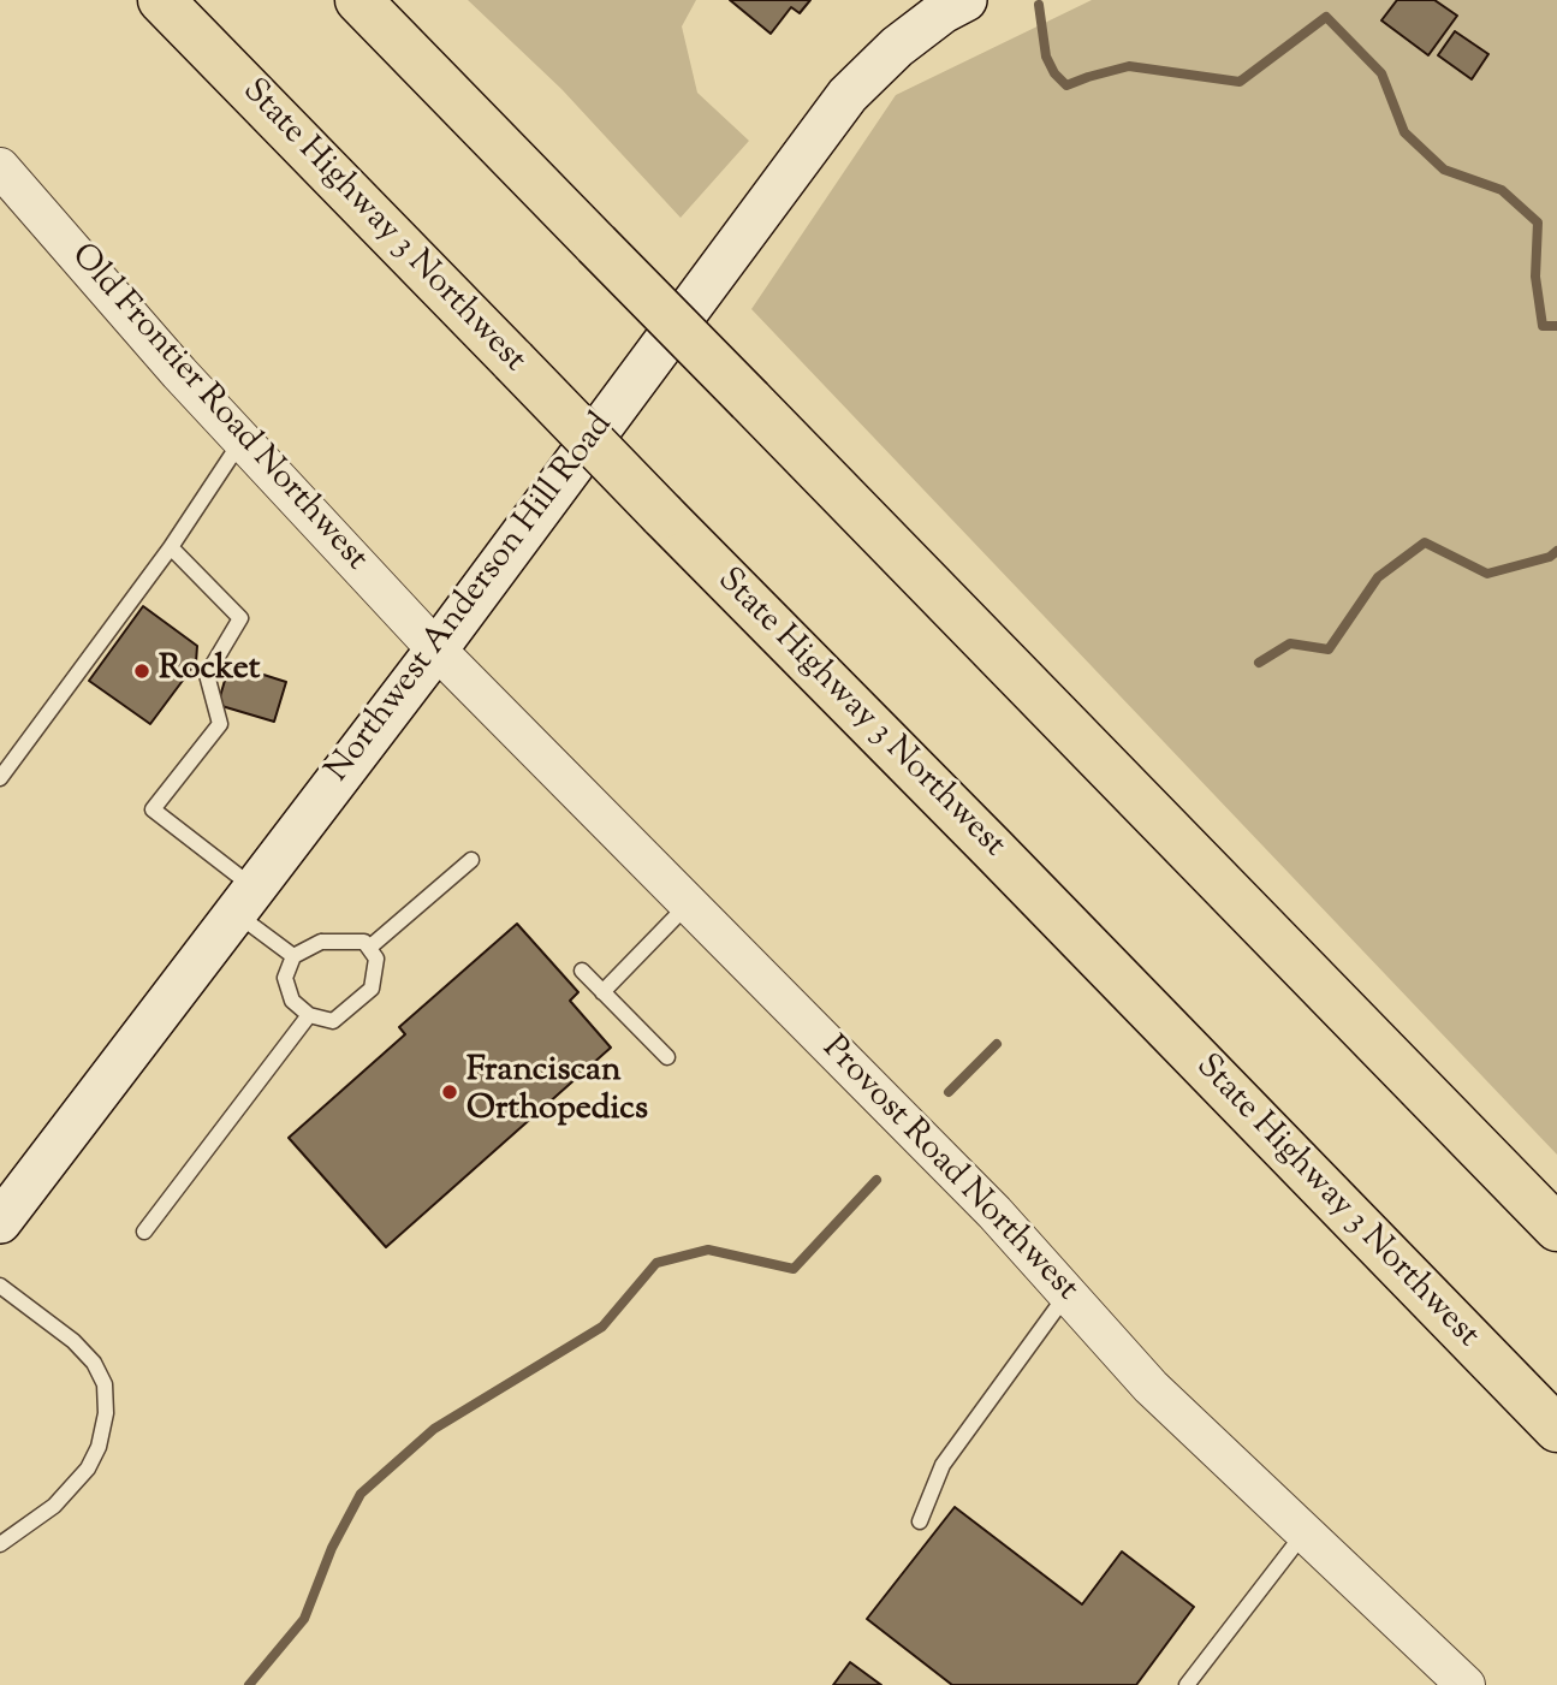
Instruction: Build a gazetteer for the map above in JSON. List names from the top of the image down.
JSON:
{
  "streets": {
    "highway": ["State Highway 3 Northwest"],
    "main road": ["Northwest Anderson Hill Road"],
    "street": ["Old Frontier Road Northwest", "Provost Road Northwest"]
  },
  "crossings": [
    ["Old Frontier Road Northwest", "Northwest Anderson Hill Road"],
    ["Old Frontier Road Northwest", "Provost Road Northwest"],
    ["Northwest Anderson Hill Road", "Provost Road Northwest"]
  ],
  "places": ["Rocket", "Franciscan Orthopedics"]
}
